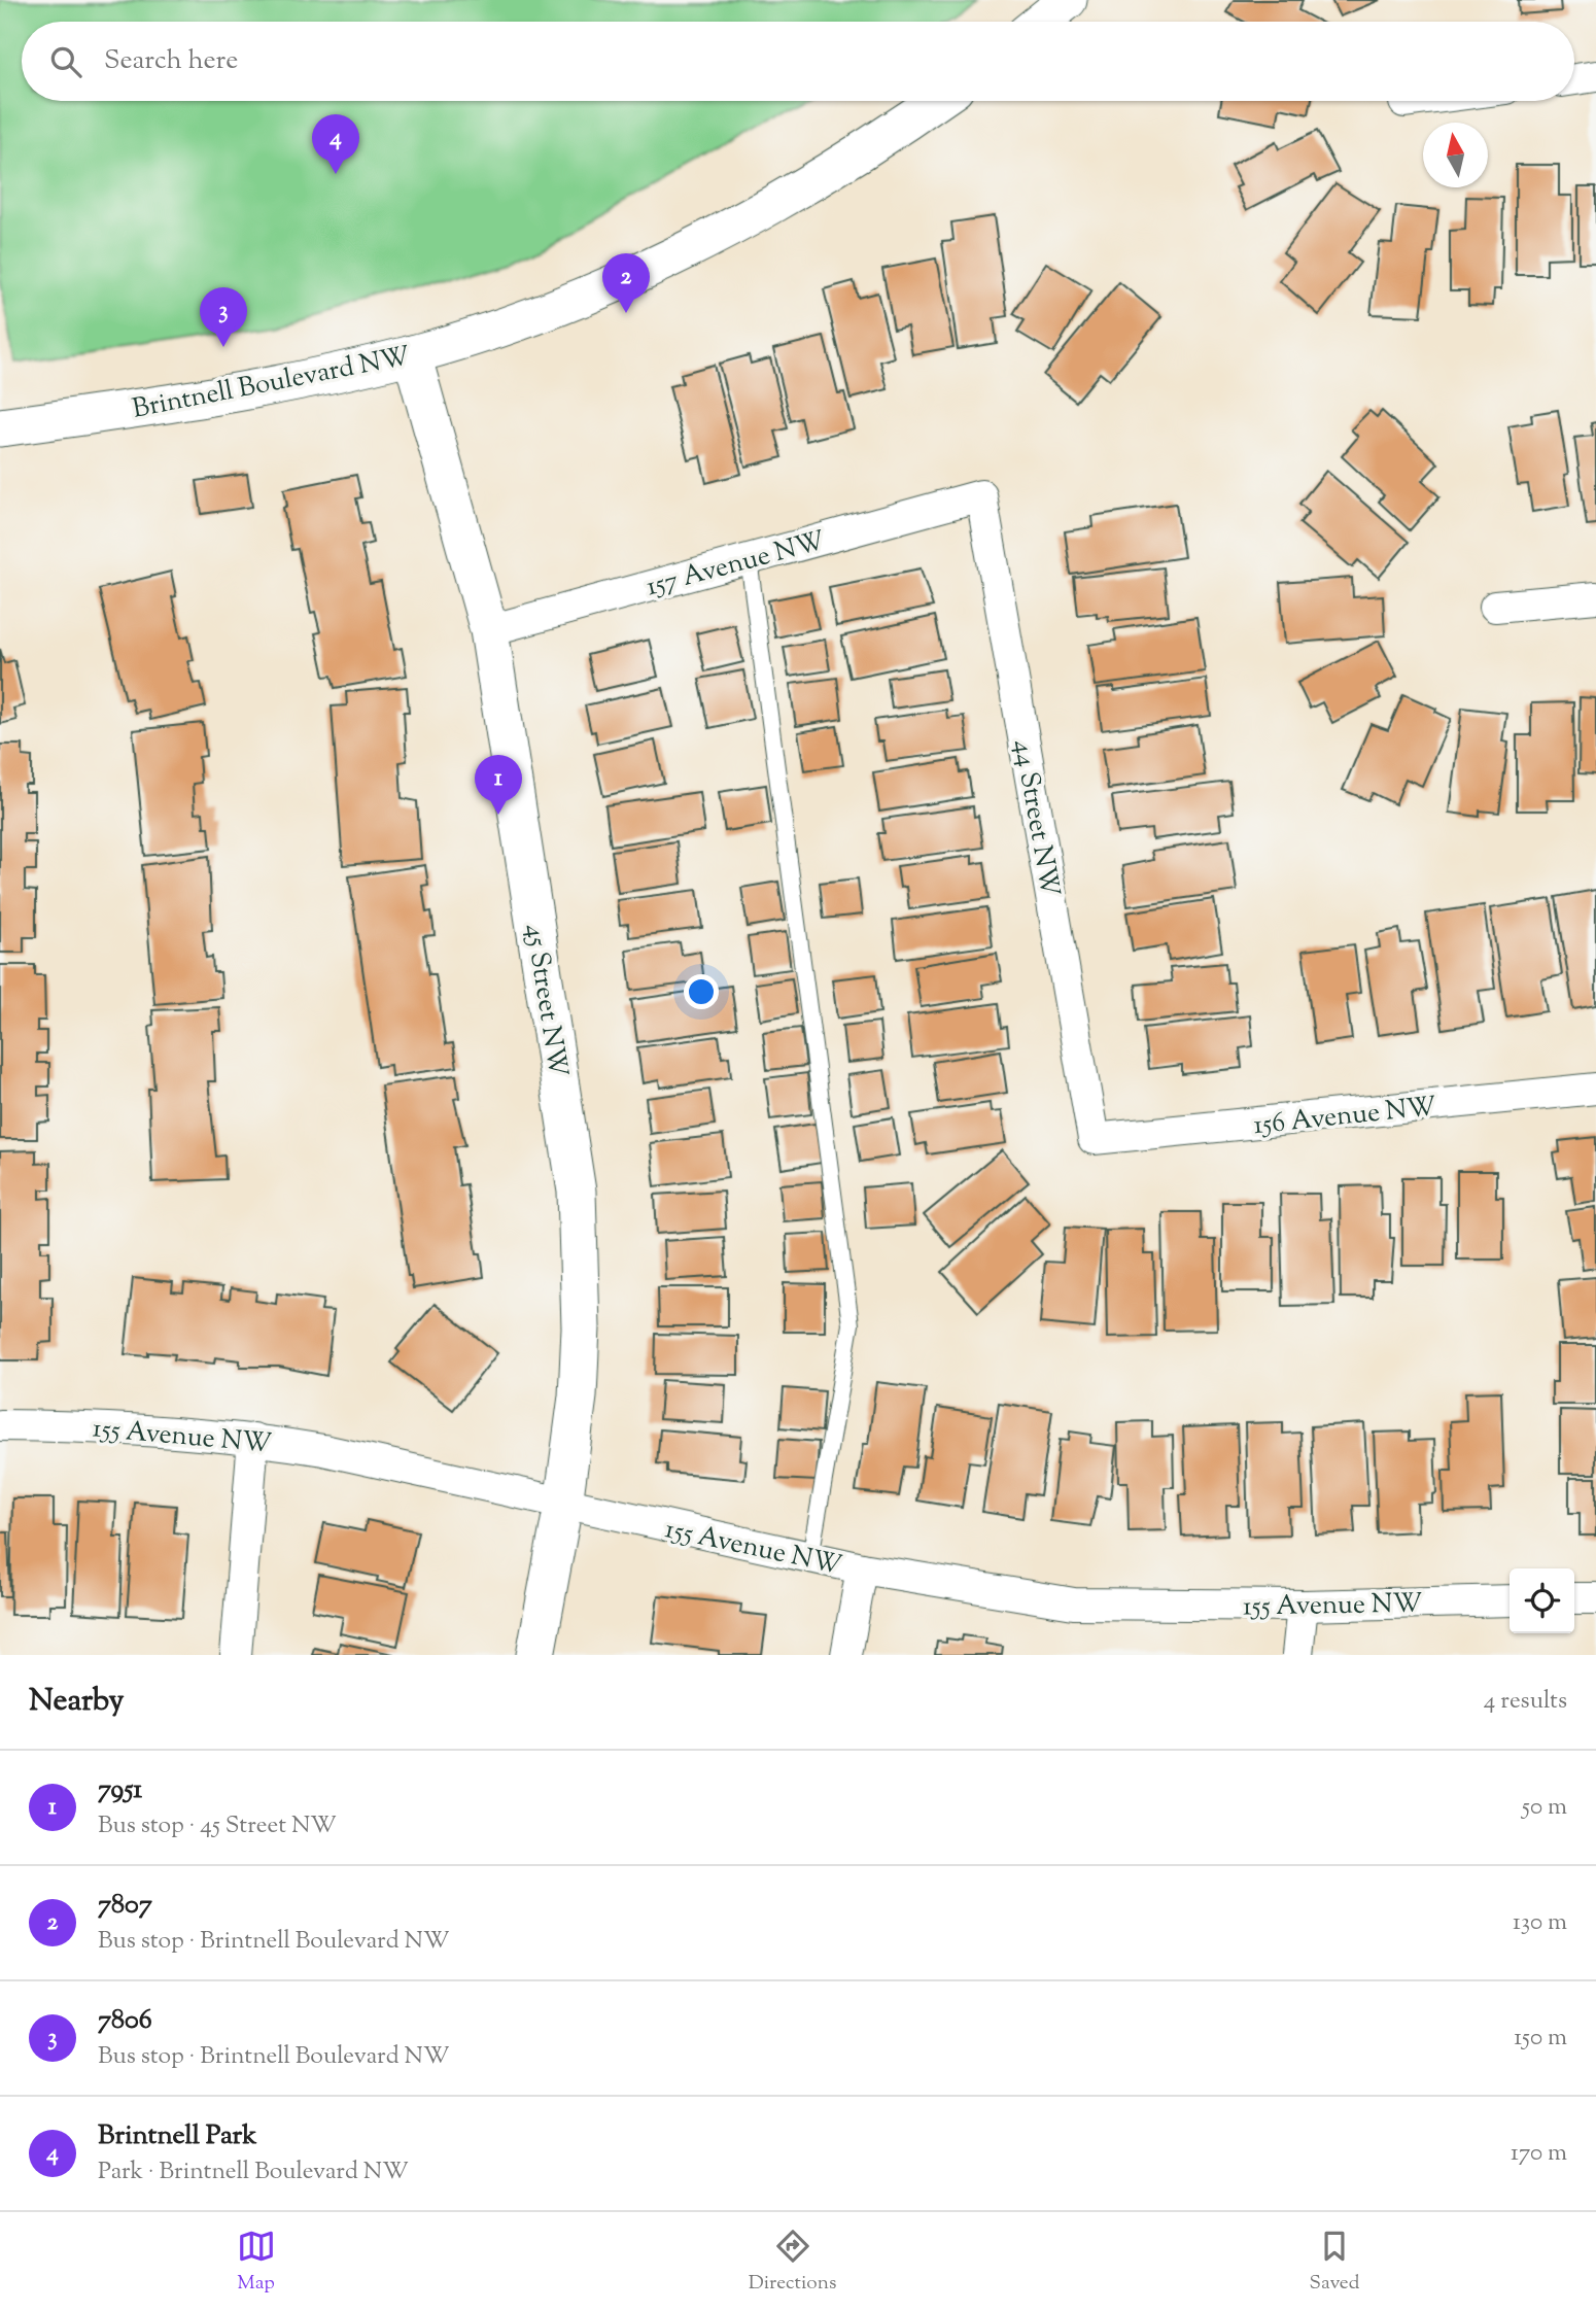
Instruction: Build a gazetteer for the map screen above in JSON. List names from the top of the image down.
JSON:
{
  "streets": {
    "street": [
      "Brintnell Boulevard NW",
      "157 Avenue NW",
      "44 Street NW",
      "45 Street NW",
      "156 Avenue NW",
      "155 Avenue NW"
    ]
  },
  "crossings": [
    ["Brintnell Boulevard NW", "45 Street NW"],
    ["157 Avenue NW", "44 Street NW"],
    ["157 Avenue NW", "45 Street NW"],
    ["44 Street NW", "156 Avenue NW"],
    ["45 Street NW", "155 Avenue NW"]
  ],
  "north": "top",
  "page": {
    "search": "Search here",
    "pins": [
      "4",
      "2",
      "3",
      "1"
    ],
    "heading": ["Nearby", "4 results"],
    "list": [
      {
        "mark": "1",
        "name": "7951",
        "note": "Bus stop · 45 Street NW",
        "value": "50 m"
      },
      {
        "mark": "2",
        "name": "7807",
        "note": "Bus stop · Brintnell Boulevard NW",
        "value": "130 m"
      },
      {
        "mark": "3",
        "name": "7806",
        "note": "Bus stop · Brintnell Boulevard NW",
        "value": "150 m"
      },
      {
        "mark": "4",
        "name": "Brintnell Park",
        "note": "Park · Brintnell Boulevard NW",
        "value": "170 m"
      }
    ],
    "nav": ["Map", "Directions", "Saved"]
  }
}
